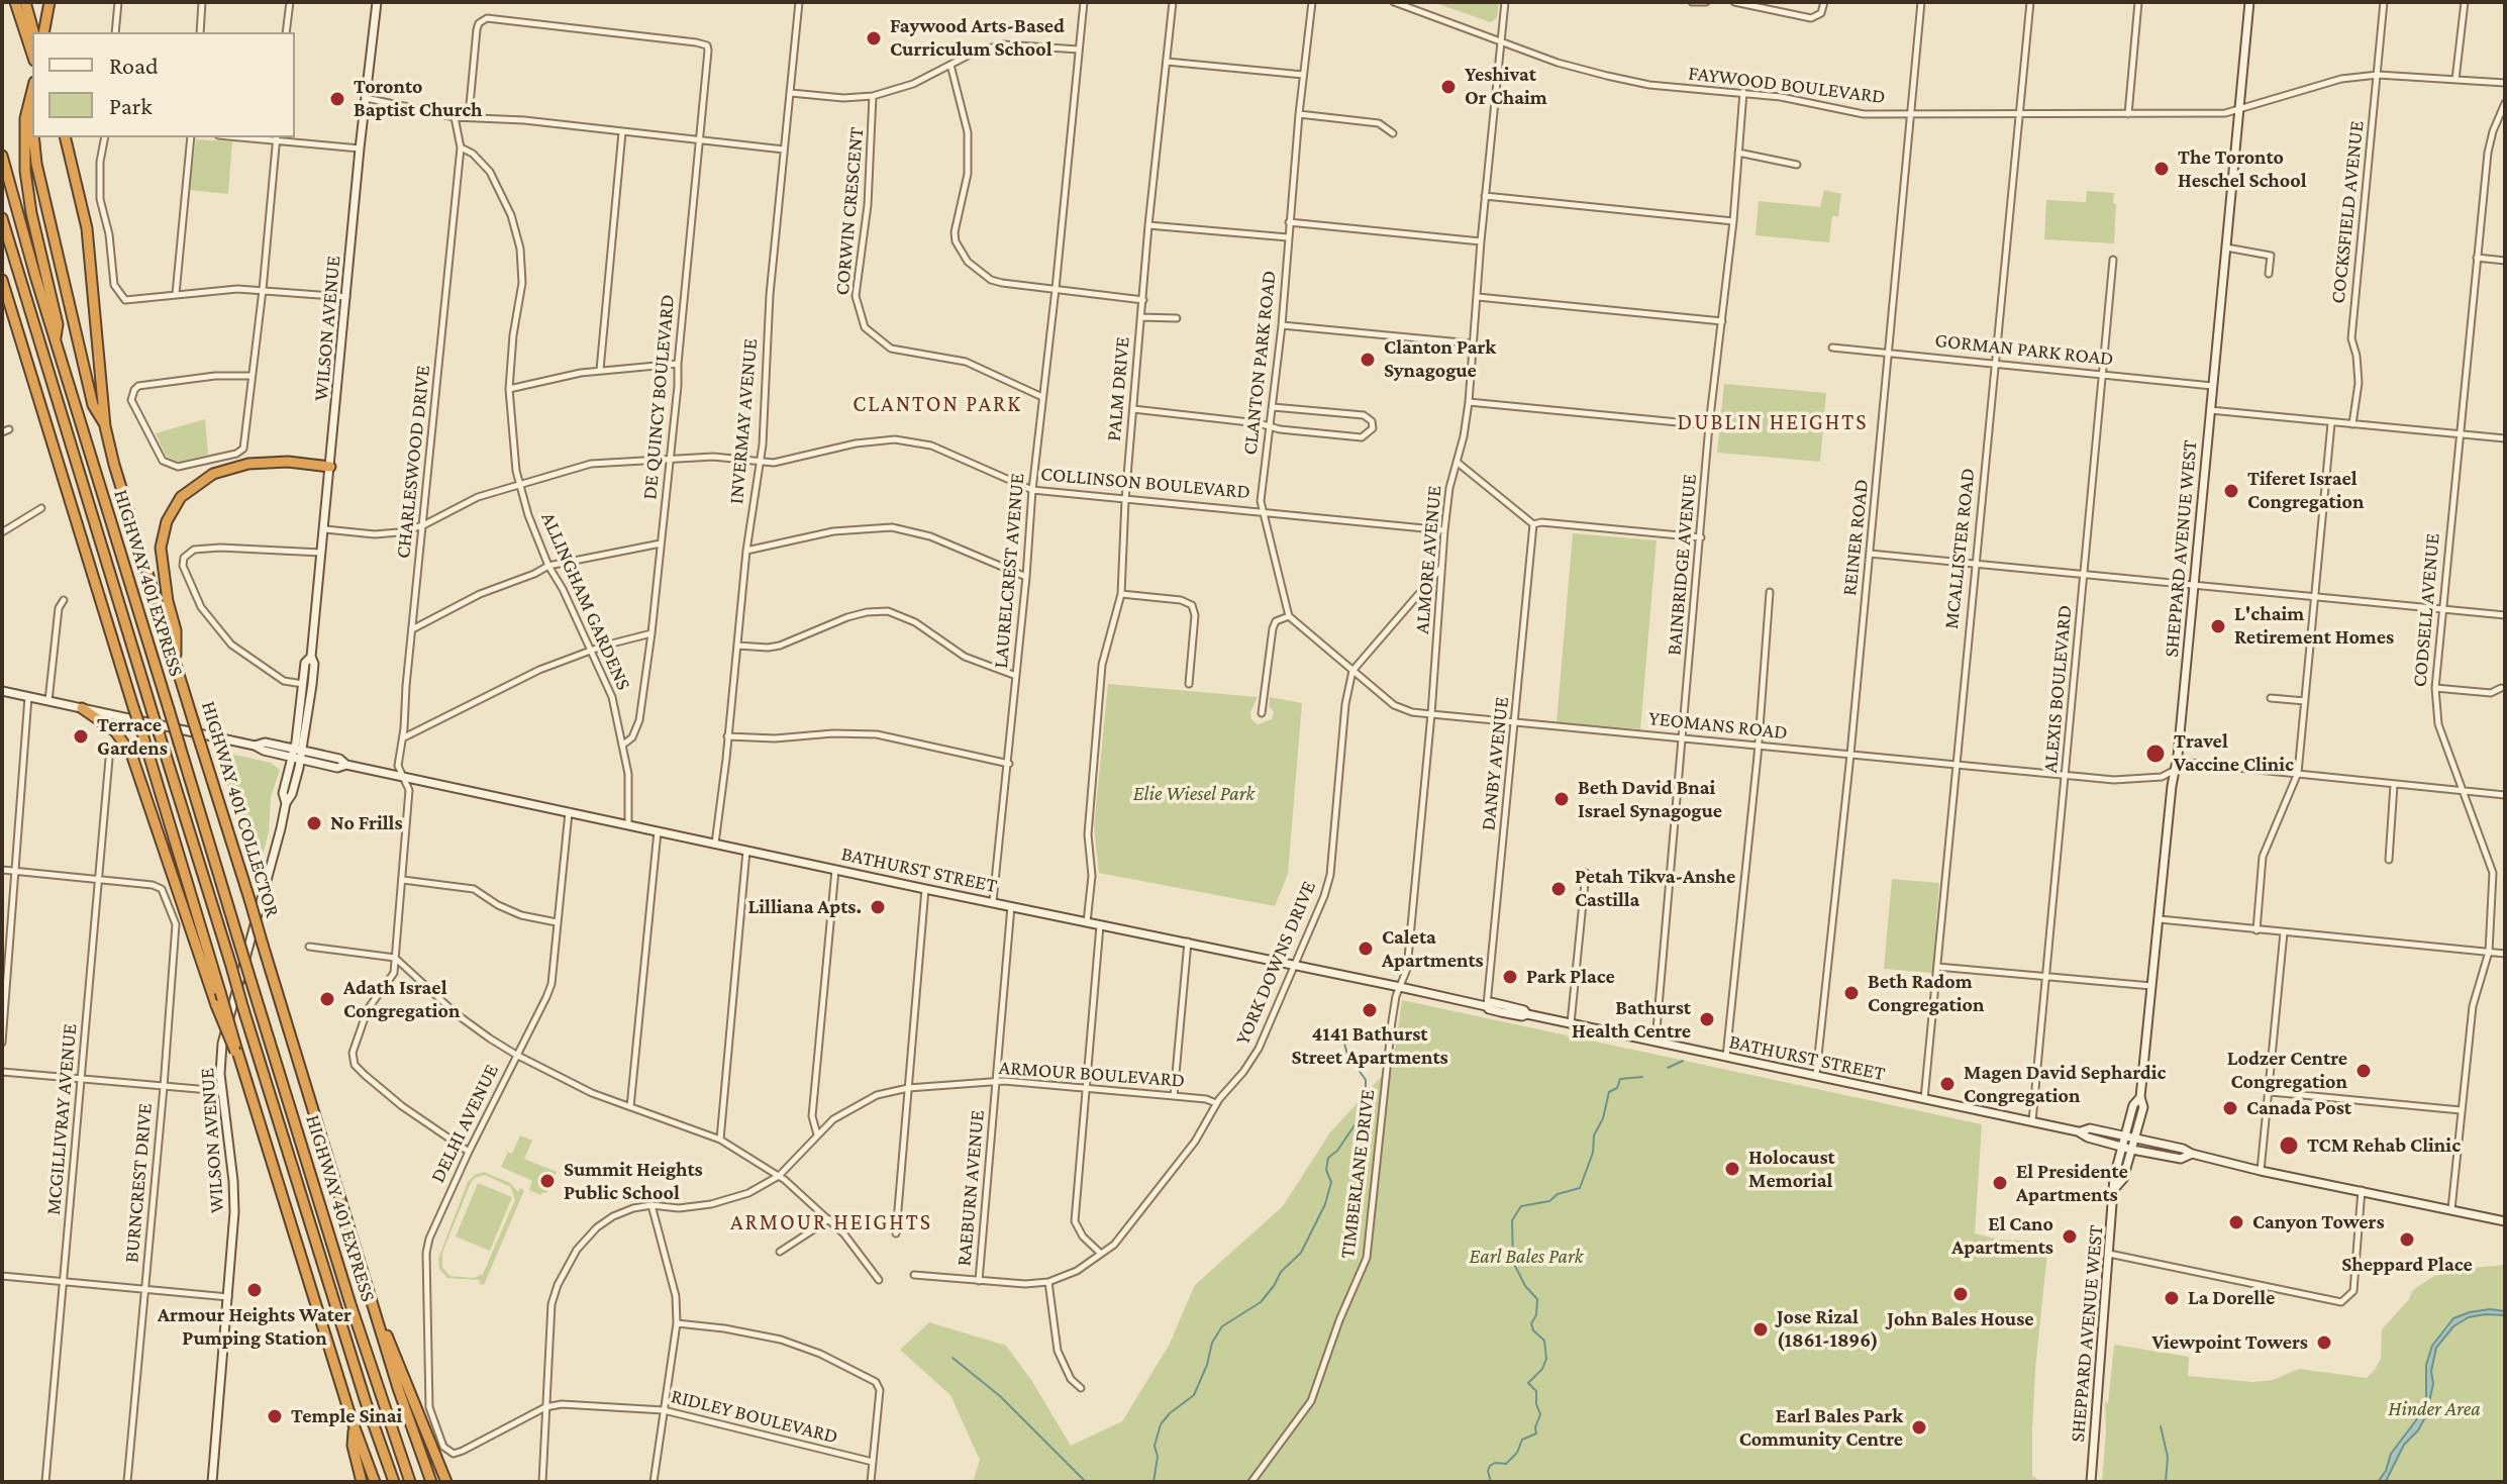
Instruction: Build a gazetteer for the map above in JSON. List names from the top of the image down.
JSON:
{
  "streets": {
    "highway": ["HIGHWAY 401 EXPRESS", "HIGHWAY 401 COLLECTOR"],
    "main road": ["WILSON AVENUE", "SHEPPARD AVENUE WEST", "BATHURST STREET"],
    "street": [
      "FAYWOOD BOULEVARD",
      "CORWIN CRESCENT",
      "COCKSFIELD AVENUE",
      "GORMAN PARK ROAD",
      "CLANTON PARK ROAD",
      "PALM DRIVE",
      "DE QUINCY BOULEVARD",
      "INVERMAY AVENUE",
      "CHARLESWOOD DRIVE",
      "COLLINSON BOULEVARD",
      "REINER ROAD",
      "MCALLISTER ROAD",
      "ALMORE AVENUE",
      "BAINBRIDGE AVENUE",
      "LAURELCREST AVENUE",
      "ALLINGHAM GARDENS",
      "CODSELL AVENUE",
      "ALEXIS BOULEVARD",
      "YEOMANS ROAD",
      "DANBY AVENUE",
      "YORK DOWNS DRIVE",
      "ARMOUR BOULEVARD",
      "MCGILLIVRAY AVENUE",
      "DELHI AVENUE",
      "TIMBERLANE DRIVE",
      "BURNCREST DRIVE",
      "RAEBURN AVENUE",
      "RIDLEY BOULEVARD"
    ]
  },
  "crossings": [
    ["FAYWOOD BOULEVARD", "COCKSFIELD AVENUE"],
    ["FAYWOOD BOULEVARD", "REINER ROAD"],
    ["FAYWOOD BOULEVARD", "MCALLISTER ROAD"],
    ["FAYWOOD BOULEVARD", "SHEPPARD AVENUE WEST"],
    ["FAYWOOD BOULEVARD", "ALMORE AVENUE"],
    ["FAYWOOD BOULEVARD", "BAINBRIDGE AVENUE"],
    ["CORWIN CRESCENT", "LAURELCREST AVENUE"],
    ["WILSON AVENUE", "COLLINSON BOULEVARD"],
    ["WILSON AVENUE", "BATHURST STREET"],
    ["GORMAN PARK ROAD", "REINER ROAD"],
    ["GORMAN PARK ROAD", "MCALLISTER ROAD"],
    ["GORMAN PARK ROAD", "SHEPPARD AVENUE WEST"],
    ["GORMAN PARK ROAD", "ALEXIS BOULEVARD"],
    ["CLANTON PARK ROAD", "COLLINSON BOULEVARD"],
    ["CLANTON PARK ROAD", "YEOMANS ROAD"],
    ["PALM DRIVE", "COLLINSON BOULEVARD"],
    ["PALM DRIVE", "BATHURST STREET"],
    ["DE QUINCY BOULEVARD", "COLLINSON BOULEVARD"],
    ["DE QUINCY BOULEVARD", "ALLINGHAM GARDENS"],
    ["INVERMAY AVENUE", "COLLINSON BOULEVARD"],
    ["INVERMAY AVENUE", "BATHURST STREET"],
    ["CHARLESWOOD DRIVE", "COLLINSON BOULEVARD"],
    ["CHARLESWOOD DRIVE", "ALLINGHAM GARDENS"],
    ["CHARLESWOOD DRIVE", "BATHURST STREET"],
    ["CHARLESWOOD DRIVE", "DELHI AVENUE"],
    ["COLLINSON BOULEVARD", "ALMORE AVENUE"],
    ["COLLINSON BOULEVARD", "LAURELCREST AVENUE"],
    ["COLLINSON BOULEVARD", "ALLINGHAM GARDENS"],
    ["REINER ROAD", "YEOMANS ROAD"],
    ["REINER ROAD", "BATHURST STREET"],
    ["MCALLISTER ROAD", "YEOMANS ROAD"],
    ["MCALLISTER ROAD", "BATHURST STREET"],
    ["SHEPPARD AVENUE WEST", "YEOMANS ROAD"],
    ["SHEPPARD AVENUE WEST", "BATHURST STREET"],
    ["ALMORE AVENUE", "YEOMANS ROAD"],
    ["ALMORE AVENUE", "BATHURST STREET"],
    ["ALMORE AVENUE", "YORK DOWNS DRIVE"],
    ["ALMORE AVENUE", "TIMBERLANE DRIVE"],
    ["BAINBRIDGE AVENUE", "YEOMANS ROAD"],
    ["BAINBRIDGE AVENUE", "BATHURST STREET"],
    ["LAURELCREST AVENUE", "BATHURST STREET"],
    ["ALLINGHAM GARDENS", "BATHURST STREET"],
    ["CODSELL AVENUE", "YEOMANS ROAD"],
    ["CODSELL AVENUE", "BATHURST STREET"],
    ["ALEXIS BOULEVARD", "YEOMANS ROAD"],
    ["ALEXIS BOULEVARD", "BATHURST STREET"],
    ["YEOMANS ROAD", "DANBY AVENUE"],
    ["YEOMANS ROAD", "YORK DOWNS DRIVE"],
    ["DANBY AVENUE", "BATHURST STREET"],
    ["BATHURST STREET", "YORK DOWNS DRIVE"],
    ["BATHURST STREET", "DELHI AVENUE"],
    ["BATHURST STREET", "TIMBERLANE DRIVE"],
    ["BATHURST STREET", "RAEBURN AVENUE"],
    ["YORK DOWNS DRIVE", "ARMOUR BOULEVARD"],
    ["YORK DOWNS DRIVE", "RAEBURN AVENUE"],
    ["ARMOUR BOULEVARD", "RAEBURN AVENUE"],
    ["ARMOUR BOULEVARD", "RIDLEY BOULEVARD"],
    ["MCGILLIVRAY AVENUE", "BURNCREST DRIVE"],
    ["DELHI AVENUE", "RIDLEY BOULEVARD"]
  ],
  "districts": ["CLANTON PARK", "DUBLIN HEIGHTS", "ARMOUR HEIGHTS"],
  "parks": ["Elie Wiesel Park", "Earl Bales Park", "Hinder Area"],
  "places": [
    "Faywood Arts-Based Curriculum School",
    "Yeshivat Or Chaim",
    "Toronto Baptist Church",
    "The Toronto Heschel School",
    "Clanton Park Synagogue",
    "Tiferet Israel Congregation",
    "L'chaim Retirement Homes",
    "Terrace Gardens",
    "Travel Vaccine Clinic",
    "Beth David Bnai Israel Synagogue",
    "No Frills",
    "Petah Tikva-Anshe Castilla",
    "Lilliana Apts.",
    "Caleta Apartments",
    "Park Place",
    "Beth Radom Congregation",
    "Adath Israel Congregation",
    "4141 Bathurst Street Apartments",
    "Bathurst Health Centre",
    "Lodzer Centre Congregation",
    "Magen David Sephardic Congregation",
    "Canada Post",
    "TCM Rehab Clinic",
    "Holocaust Memorial",
    "Summit Heights Public School",
    "El Presidente Apartments",
    "Canyon Towers",
    "El Cano Apartments",
    "Sheppard Place",
    "Armour Heights Water Pumping Station",
    "John Bales House",
    "La Dorelle",
    "Jose Rizal (1861-1896)",
    "Viewpoint Towers",
    "Temple Sinai",
    "Earl Bales Park Community Centre"
  ],
  "legend": ["Road", "Park"]
}
